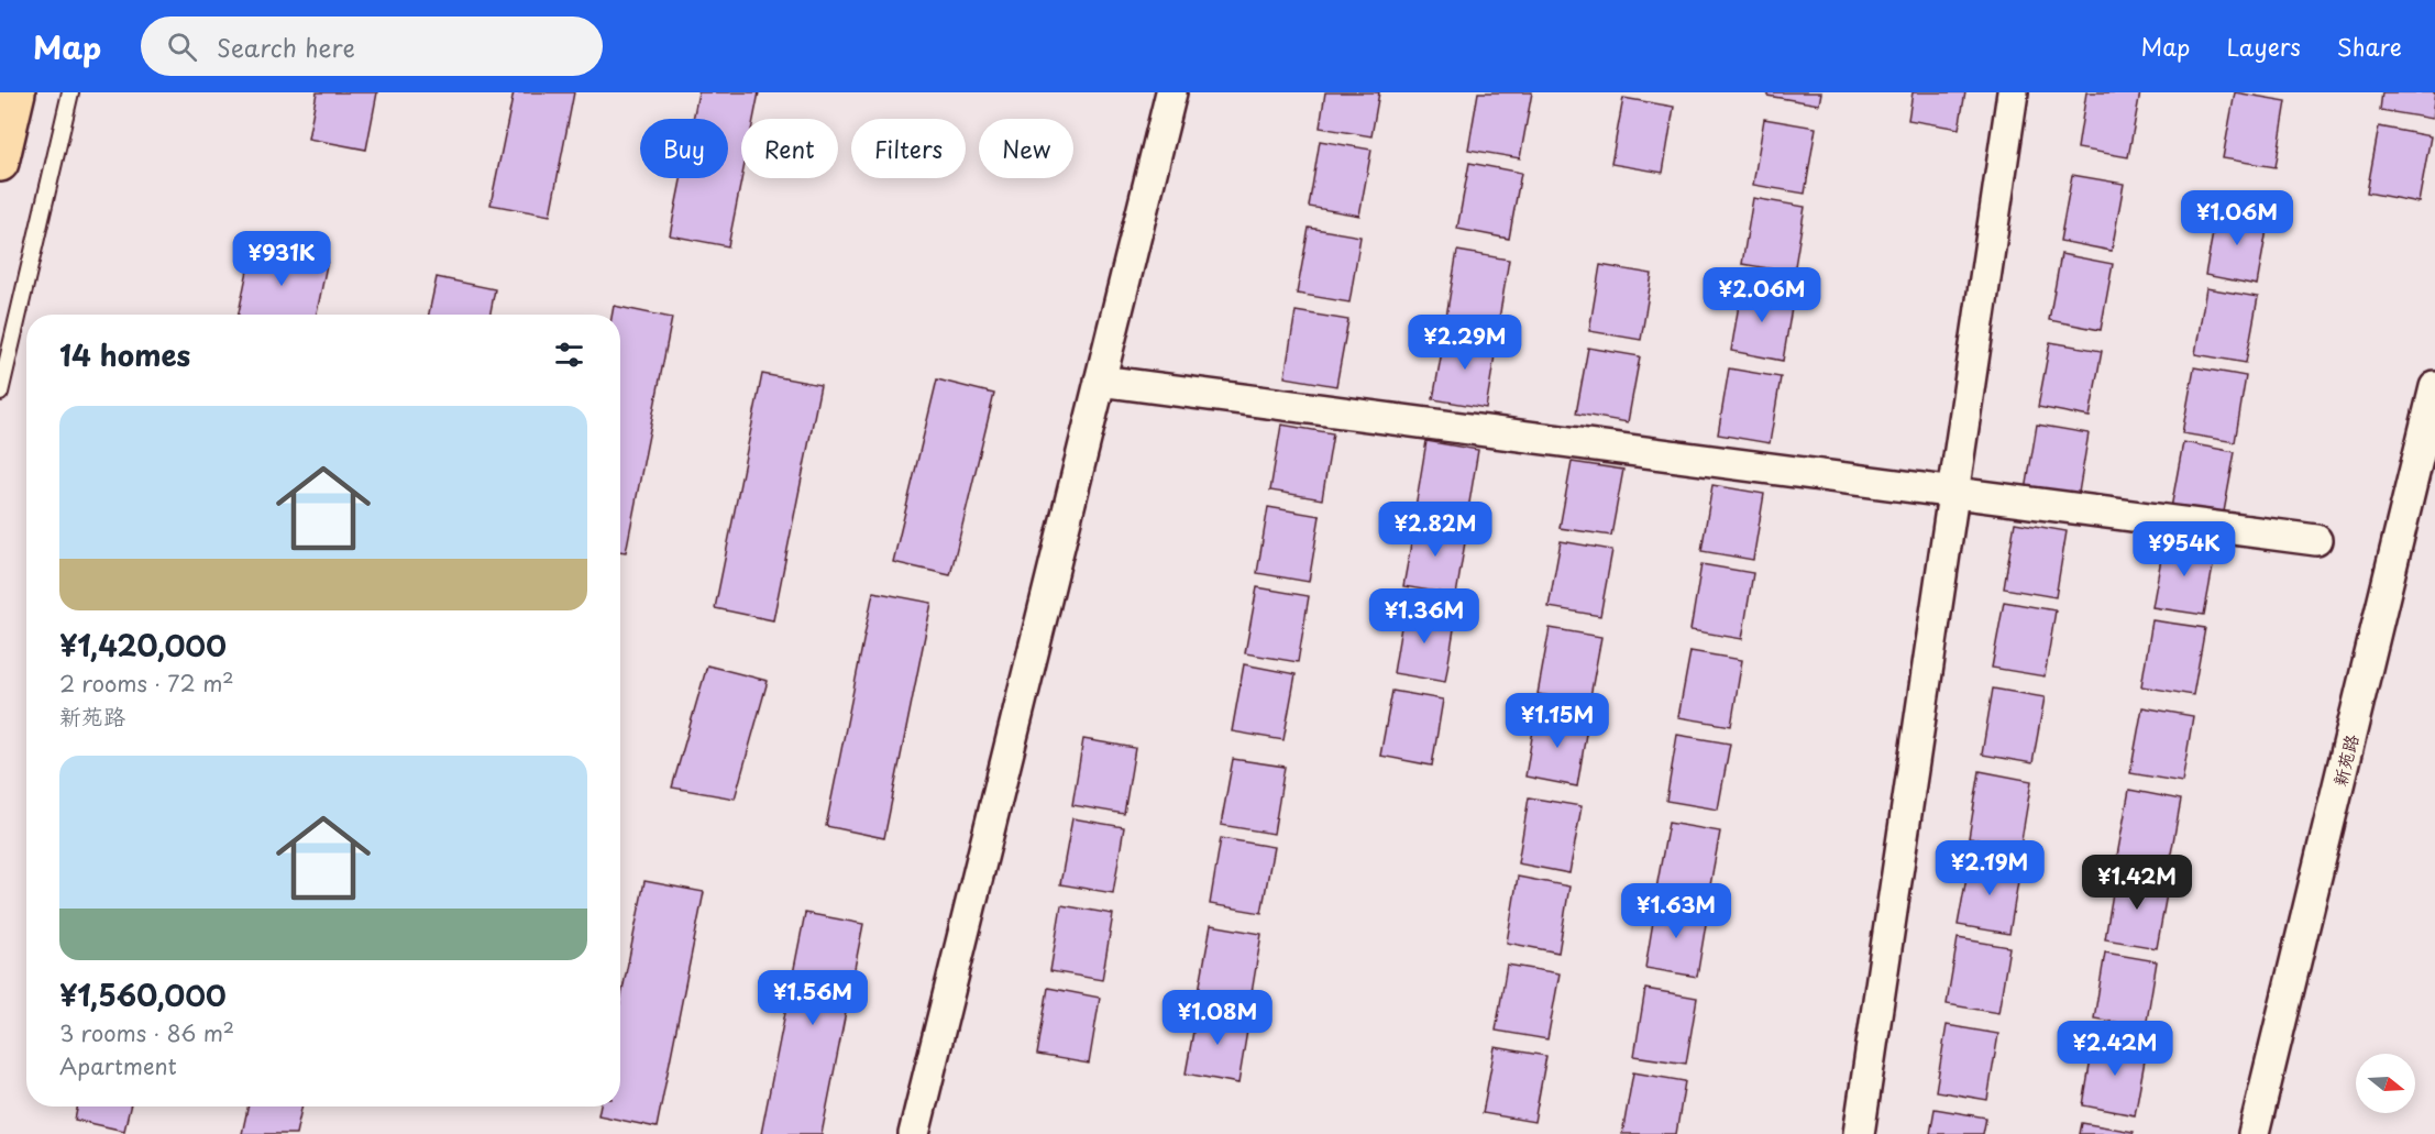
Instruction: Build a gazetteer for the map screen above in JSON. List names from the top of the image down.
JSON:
{
  "streets": {
    "street": ["新苑路"]
  },
  "north": "right",
  "page": {
    "header": "Map",
    "search": "Search here",
    "nav": ["Map", "Layers", "Share"],
    "chip": [
      "Buy",
      "Rent",
      "Filters",
      "New"
    ],
    "price": [
      "¥1.06M",
      "¥931K",
      "¥2.06M",
      "¥2.29M",
      "¥2.82M",
      "¥954K",
      "¥1.36M",
      "¥1.15M",
      "¥2.19M",
      "¥1.42M",
      "¥1.63M",
      "¥1.56M",
      "¥1.08M",
      "¥2.42M"
    ],
    "heading": "14 homes",
    "list": [
      {
        "name": "¥1,420,000",
        "note": "2 rooms · 72 m² · 新苑路"
      },
      {
        "name": "¥1,560,000",
        "note": "3 rooms · 86 m² · Apartment"
      }
    ]
  }
}
